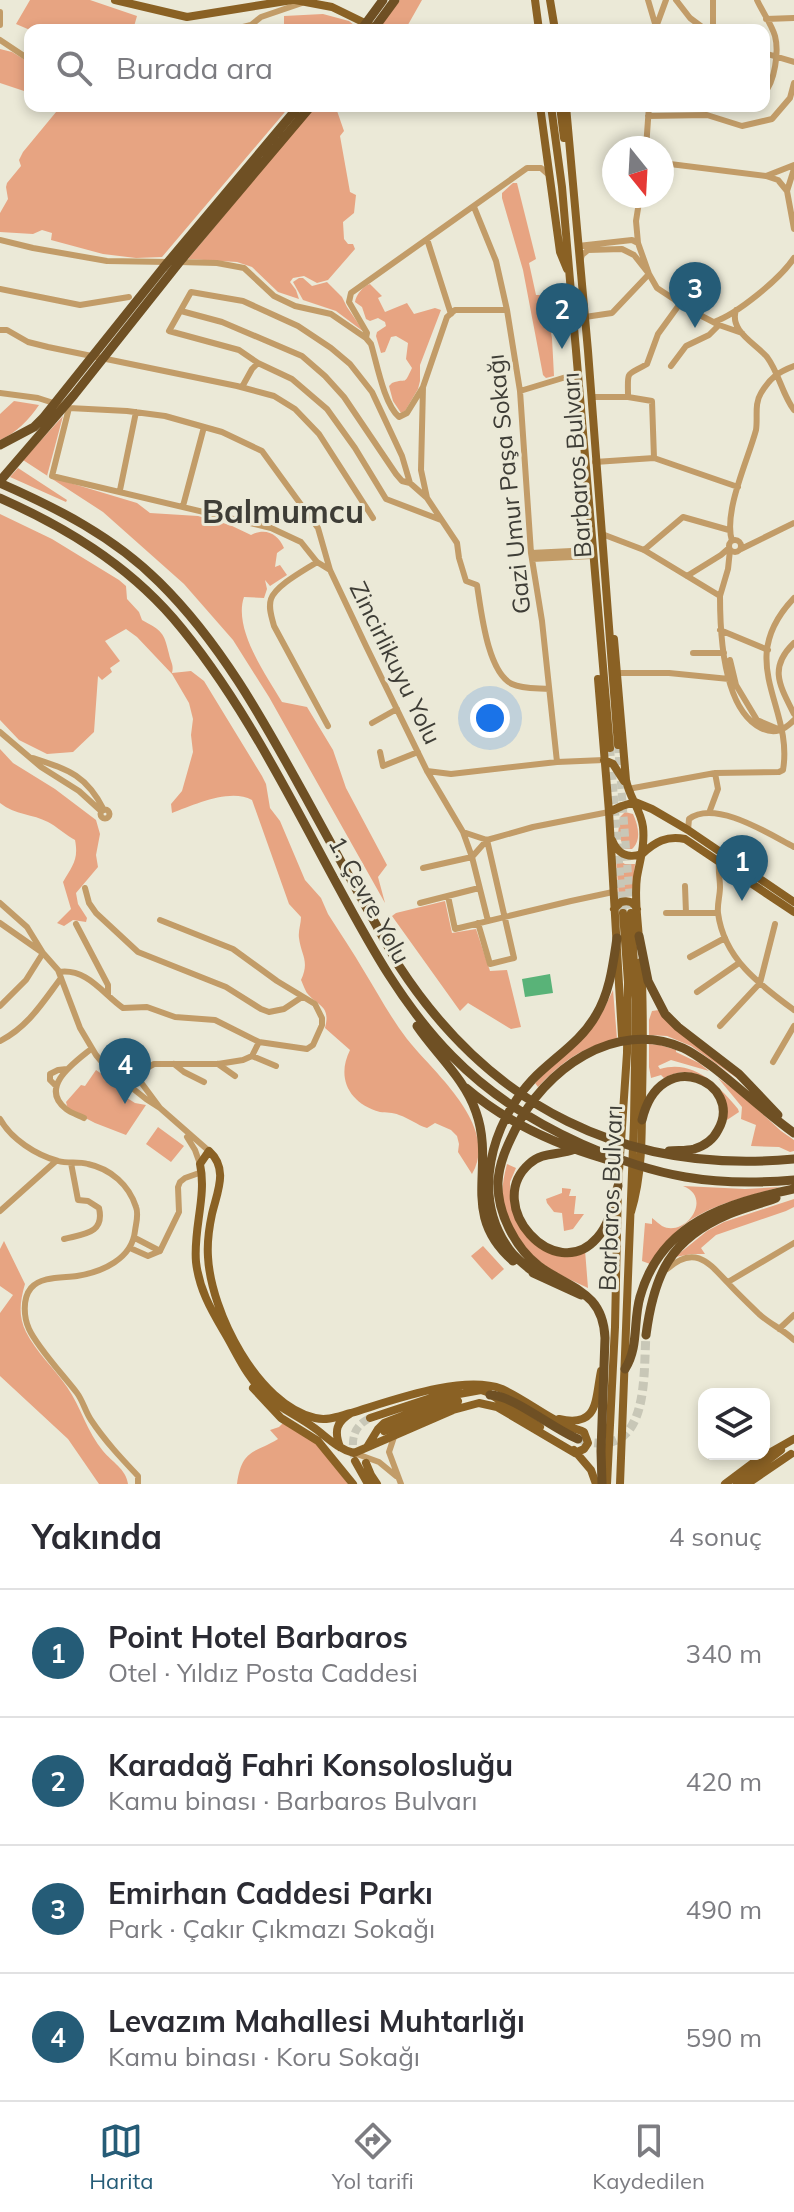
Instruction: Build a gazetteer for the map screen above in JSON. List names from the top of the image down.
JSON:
{
  "streets": {
    "highway": ["1. Çevre Yolu"],
    "main road": ["Barbaros Bulvarı"],
    "street": ["Gazi Umur Paşa Sokağı", "Zincirlikuyu Yolu"]
  },
  "districts": ["Balmumcu"],
  "north": "bottom",
  "page": {
    "search": "Burada ara",
    "pins": [
      "3",
      "2",
      "1",
      "4"
    ],
    "heading": ["Yakında", "4 sonuç"],
    "list": [
      {
        "mark": "1",
        "name": "Point Hotel Barbaros",
        "note": "Otel · Yıldız Posta Caddesi",
        "value": "340 m"
      },
      {
        "mark": "2",
        "name": "Karadağ Fahri Konsolosluğu",
        "note": "Kamu binası · Barbaros Bulvarı",
        "value": "420 m"
      },
      {
        "mark": "3",
        "name": "Emirhan Caddesi Parkı",
        "note": "Park · Çakır Çıkmazı Sokağı",
        "value": "490 m"
      },
      {
        "mark": "4",
        "name": "Levazım Mahallesi Muhtarlığı",
        "note": "Kamu binası · Koru Sokağı",
        "value": "590 m"
      }
    ],
    "nav": ["Harita", "Yol tarifi", "Kaydedilen"]
  }
}
